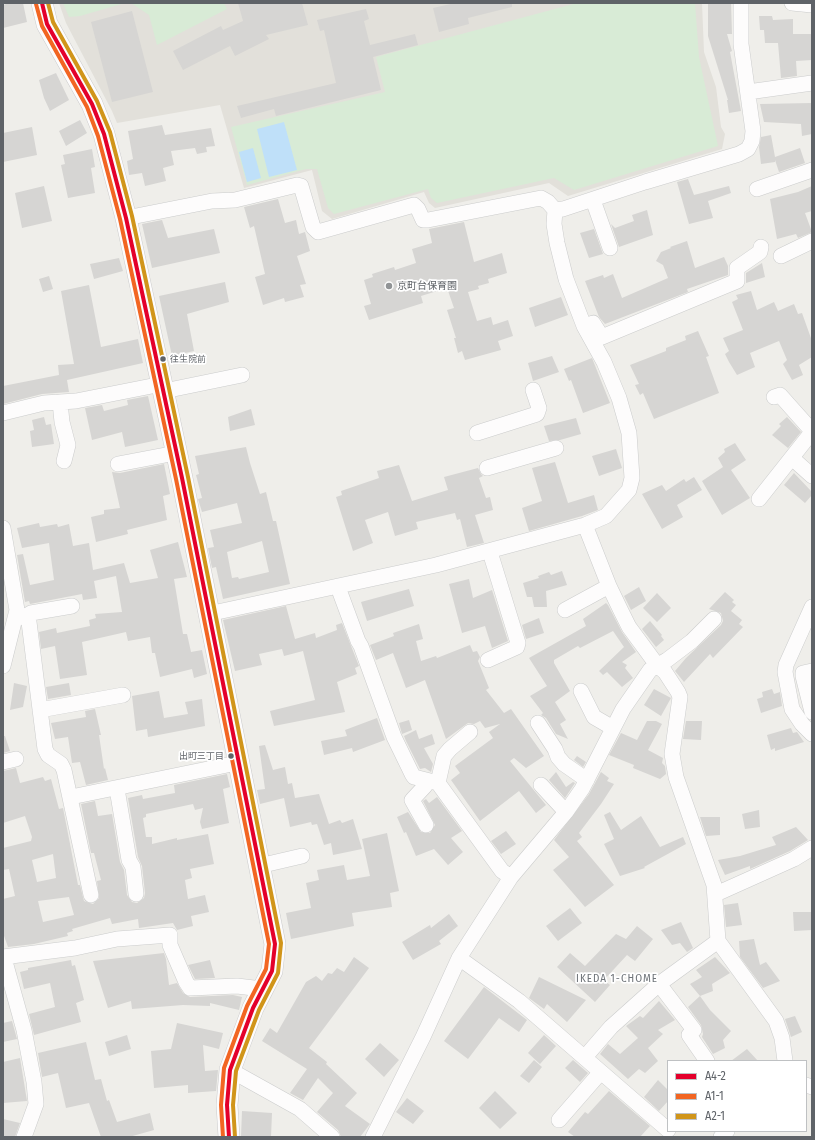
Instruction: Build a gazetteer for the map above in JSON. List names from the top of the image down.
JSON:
{
  "districts": ["IKEDA 1-CHOME"],
  "places": ["京町台保育園", "往生院前", "出町三丁目"],
  "lines": ["transit line A4-2", "transit line A2-1", "transit line A1-1"],
  "legend": ["A4-2", "A1-1", "A2-1"]
}
